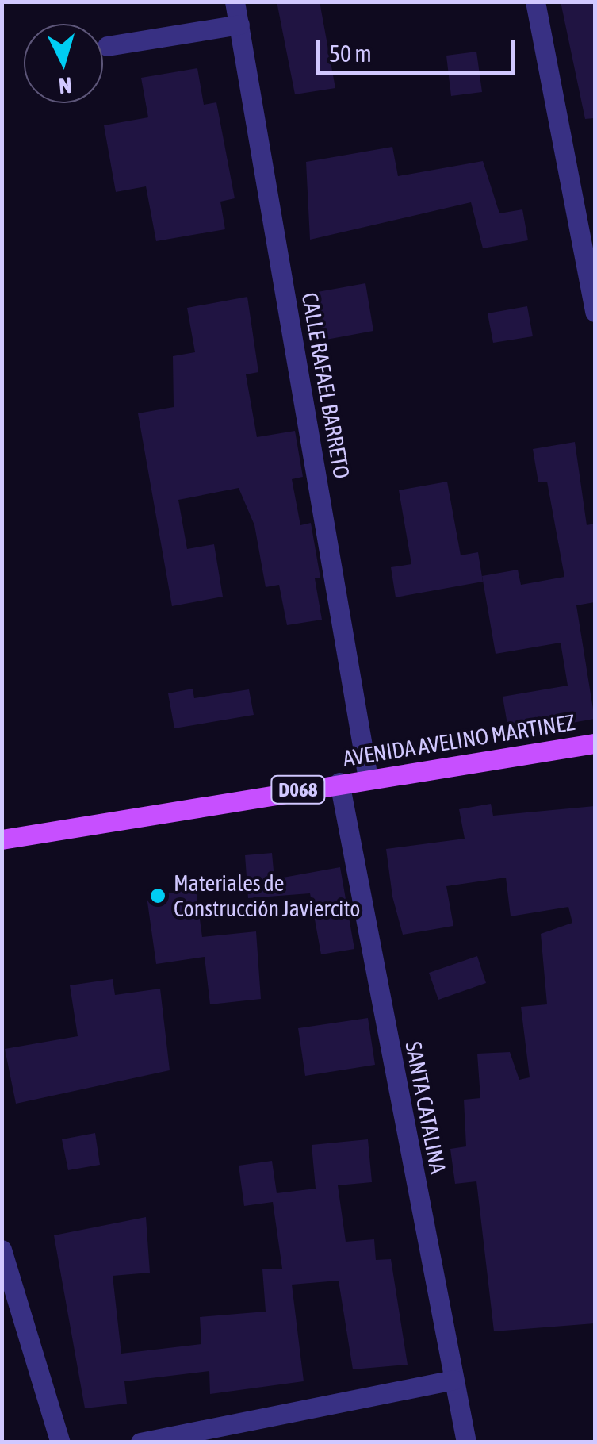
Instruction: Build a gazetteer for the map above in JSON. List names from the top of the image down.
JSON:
{
  "streets": {
    "main road": ["AVENIDA AVELINO MARTINEZ", "D068"],
    "street": ["CALLE RAFAEL BARRETO", "SANTA CATALINA"]
  },
  "crossings": [
    ["CALLE RAFAEL BARRETO", "AVENIDA AVELINO MARTINEZ"],
    ["AVENIDA AVELINO MARTINEZ", "SANTA CATALINA"]
  ],
  "places": ["Materiales de Construcción Javiercito"],
  "scale_bar": "50 m",
  "north": "bottom"
}
